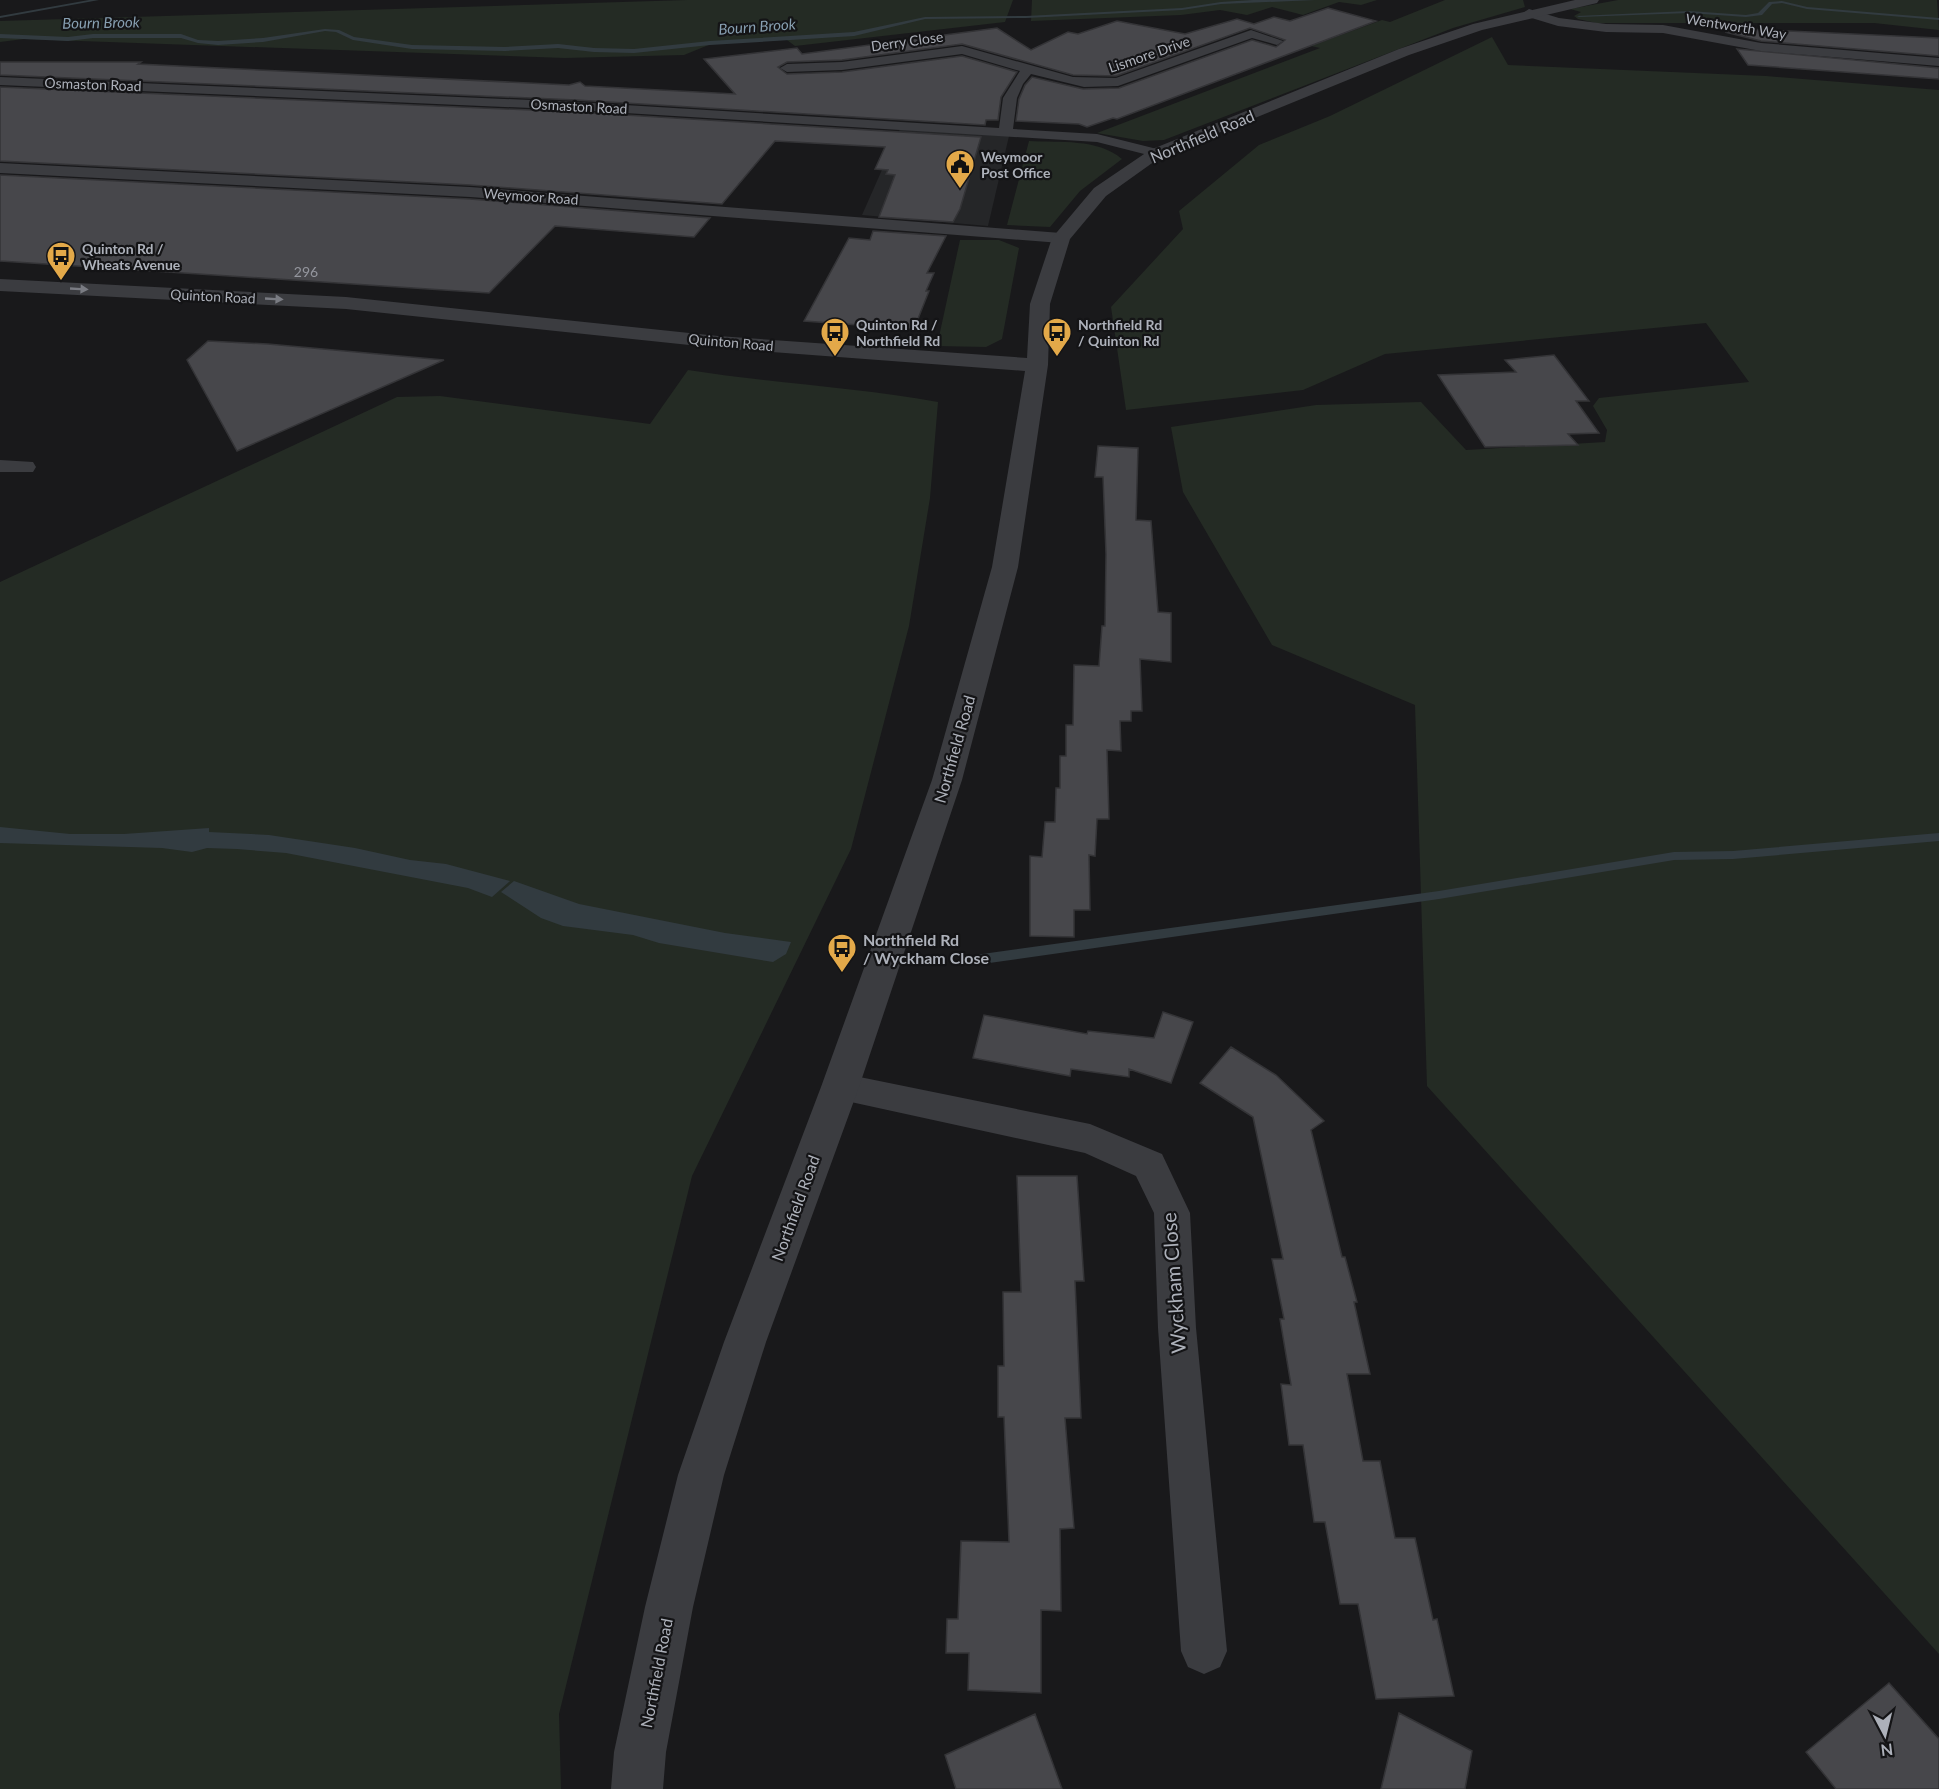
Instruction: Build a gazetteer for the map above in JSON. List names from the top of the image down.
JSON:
{
  "streets": {
    "street": [
      "Wentworth Way",
      "Derry Close",
      "Lismore Drive",
      "Osmaston Road",
      "Northfield Road",
      "Weymoor Road",
      "Quinton Road",
      "Wyckham Close"
    ]
  },
  "crossings": [
    ["Wentworth Way", "Northfield Road"],
    ["Derry Close", "Lismore Drive"],
    ["Osmaston Road", "Northfield Road"],
    ["Northfield Road", "Weymoor Road"],
    ["Northfield Road", "Quinton Road"],
    ["Northfield Road", "Wyckham Close"]
  ],
  "water": ["Bourn Brook"],
  "places": {
    "public building": ["Weymoor Post Office"],
    "bus stop": [
      "Quinton Rd / Wheats Avenue",
      "Quinton Rd / Northfield Rd",
      "Northfield Rd / Quinton Rd",
      "Northfield Rd / Wyckham Close"
    ]
  },
  "house_numbers": ["296"],
  "north": "bottom"
}
